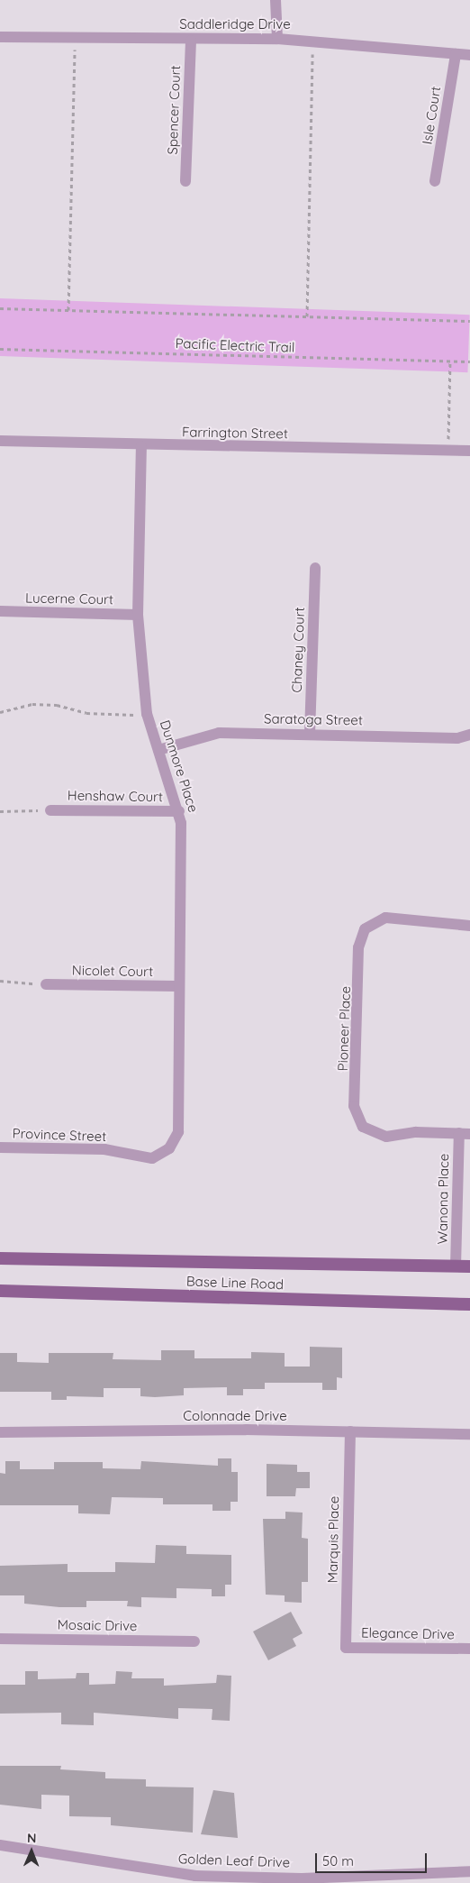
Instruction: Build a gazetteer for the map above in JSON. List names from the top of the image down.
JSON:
{
  "streets": {
    "main road": ["Base Line Road"],
    "street": [
      "Saddleridge Drive",
      "Spencer Court",
      "Isle Court",
      "Farrington Street",
      "Lucerne Court",
      "Chaney Court",
      "Saratoga Street",
      "Dunmore Place",
      "Henshaw Court",
      "Nicolet Court",
      "Pioneer Place",
      "Province Street",
      "Wanona Place",
      "Colonnade Drive",
      "Marquis Place",
      "Mosaic Drive",
      "Elegance Drive",
      "Golden Leaf Drive"
    ],
    "path": ["Pacific Electric Trail"]
  },
  "crossings": [
    ["Saddleridge Drive", "Spencer Court"],
    ["Saddleridge Drive", "Isle Court"],
    ["Farrington Street", "Dunmore Place"],
    ["Lucerne Court", "Dunmore Place"],
    ["Chaney Court", "Saratoga Street"],
    ["Saratoga Street", "Dunmore Place"],
    ["Dunmore Place", "Henshaw Court"],
    ["Dunmore Place", "Nicolet Court"],
    ["Dunmore Place", "Province Street"],
    ["Pioneer Place", "Wanona Place"],
    ["Wanona Place", "Base Line Road"],
    ["Colonnade Drive", "Marquis Place"],
    ["Marquis Place", "Elegance Drive"]
  ],
  "scale_bar": "50 m",
  "north": "top"
}
